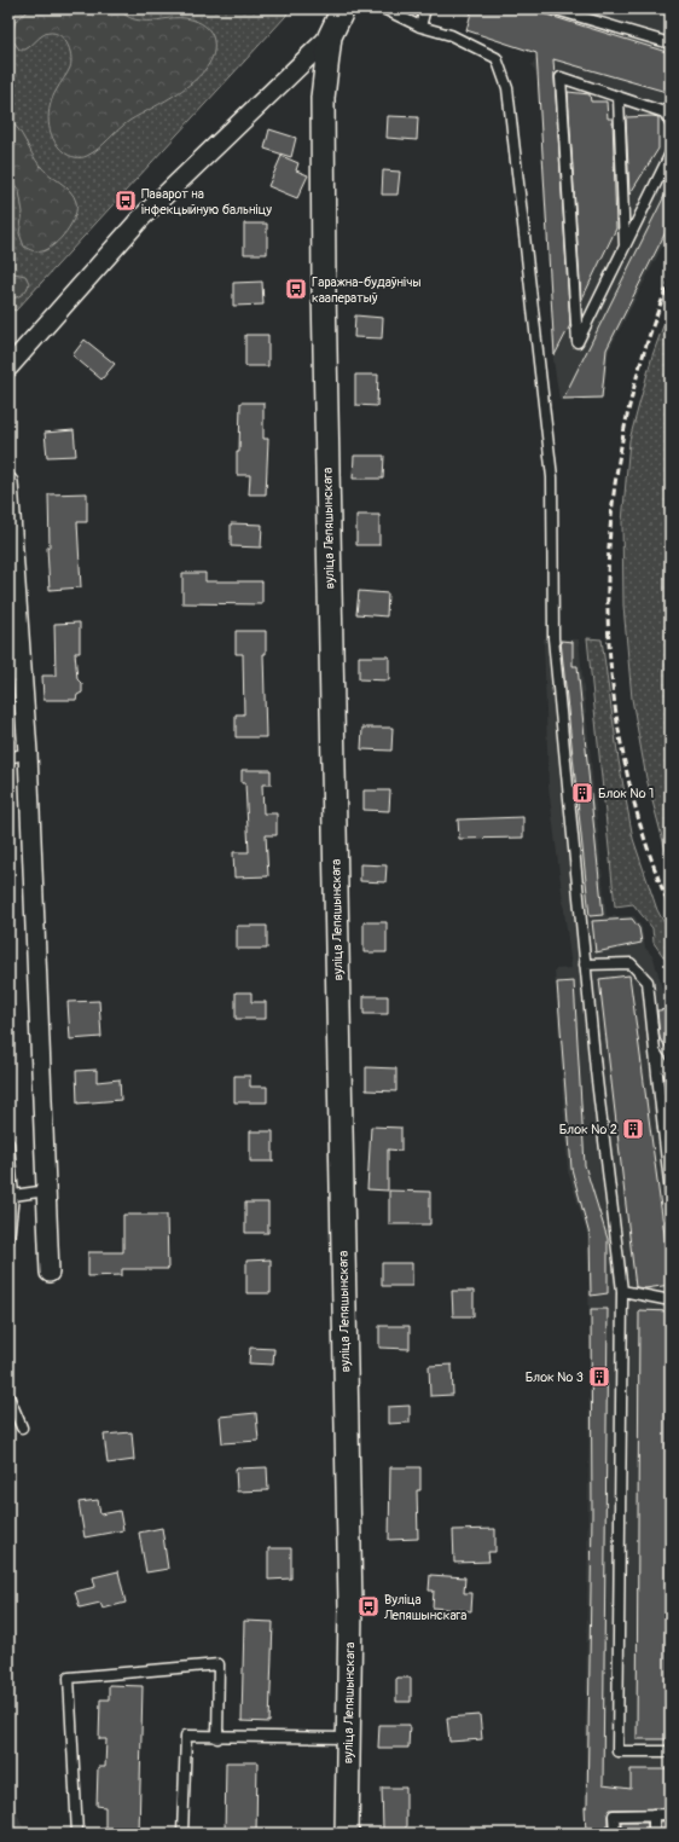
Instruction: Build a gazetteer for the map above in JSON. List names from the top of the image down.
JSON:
{
  "streets": {
    "street": ["вуліца Лепяшынскага"]
  },
  "places": {
    "bus stop": ["Паварот на інфекцыйную бальніцу", "Гаражна-будаўнічы кааператыў", "Вуліца Лепяшынскага"],
    "building": ["Блок № 1", "Блок № 2", "Блок № 3"]
  }
}
